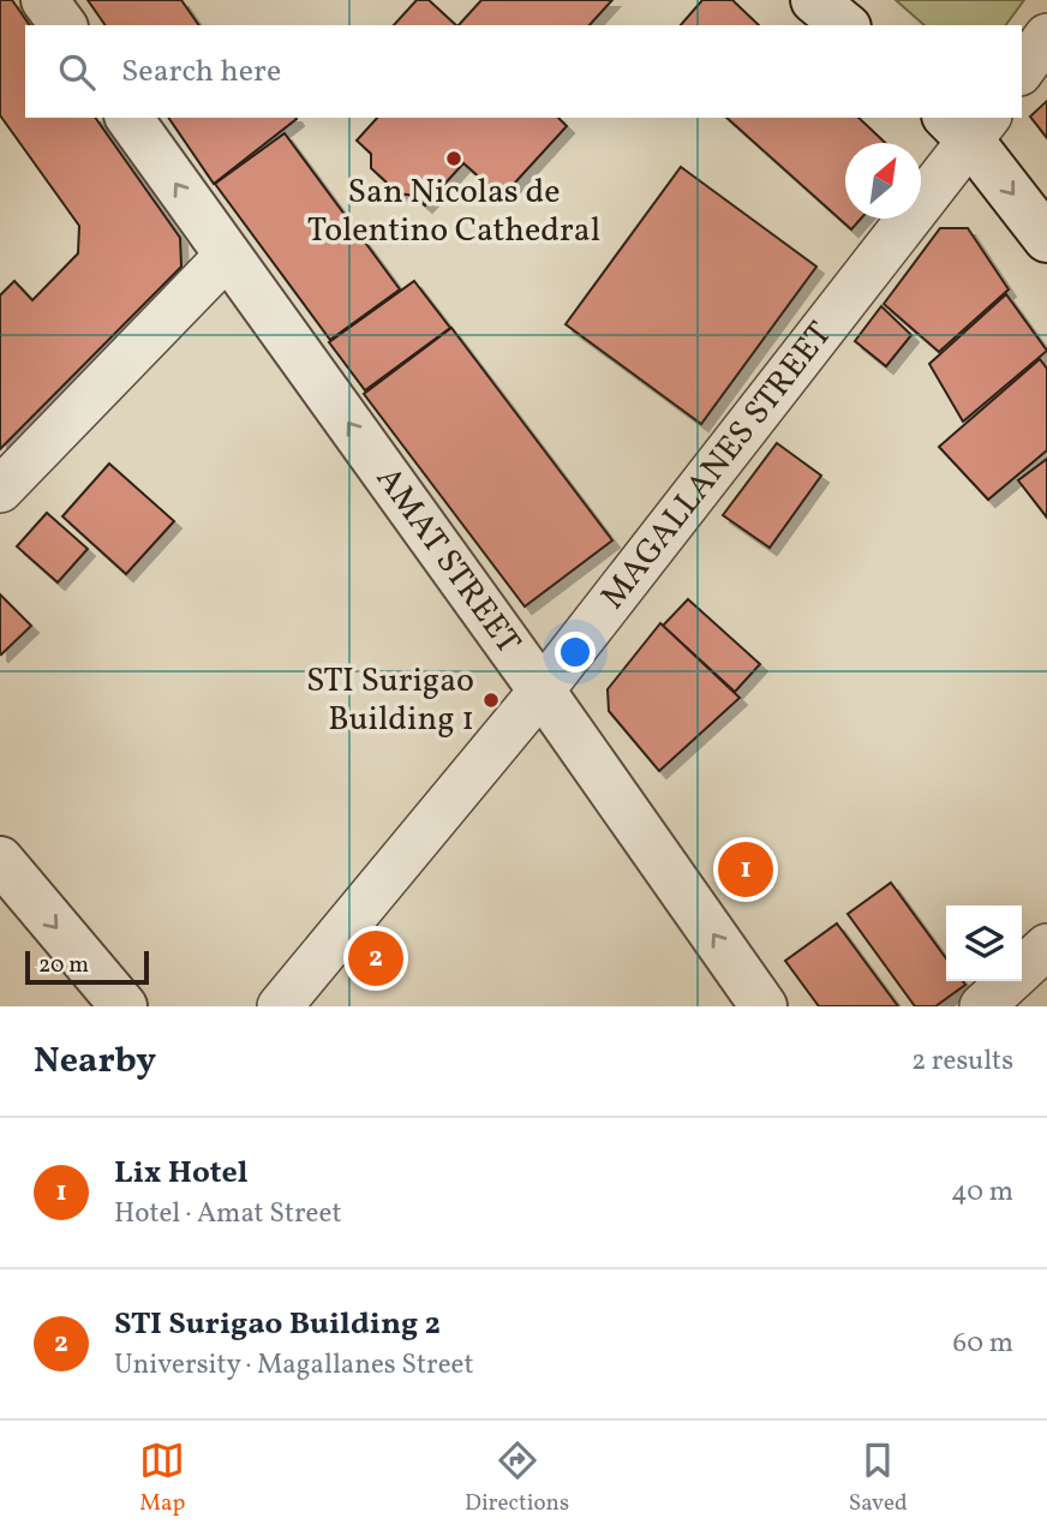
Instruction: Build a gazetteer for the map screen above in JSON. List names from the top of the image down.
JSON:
{
  "streets": {
    "street": ["MAGALLANES STREET", "AMAT STREET"]
  },
  "crossings": [
    ["MAGALLANES STREET", "AMAT STREET"]
  ],
  "one_way": ["AMAT STREET"],
  "places": ["San Nicolas de Tolentino Cathedral", "STI Surigao Building 1"],
  "scale_bar": "20 m",
  "north": "top right",
  "page": {
    "search": "Search here",
    "pins": ["1", "2"],
    "scale": "20 m",
    "heading": ["Nearby", "2 results"],
    "list": [
      {
        "mark": "1",
        "name": "Lix Hotel",
        "note": "Hotel · Amat Street",
        "value": "40 m"
      },
      {
        "mark": "2",
        "name": "STI Surigao Building 2",
        "note": "University · Magallanes Street",
        "value": "60 m"
      }
    ],
    "nav": ["Map", "Directions", "Saved"]
  }
}
